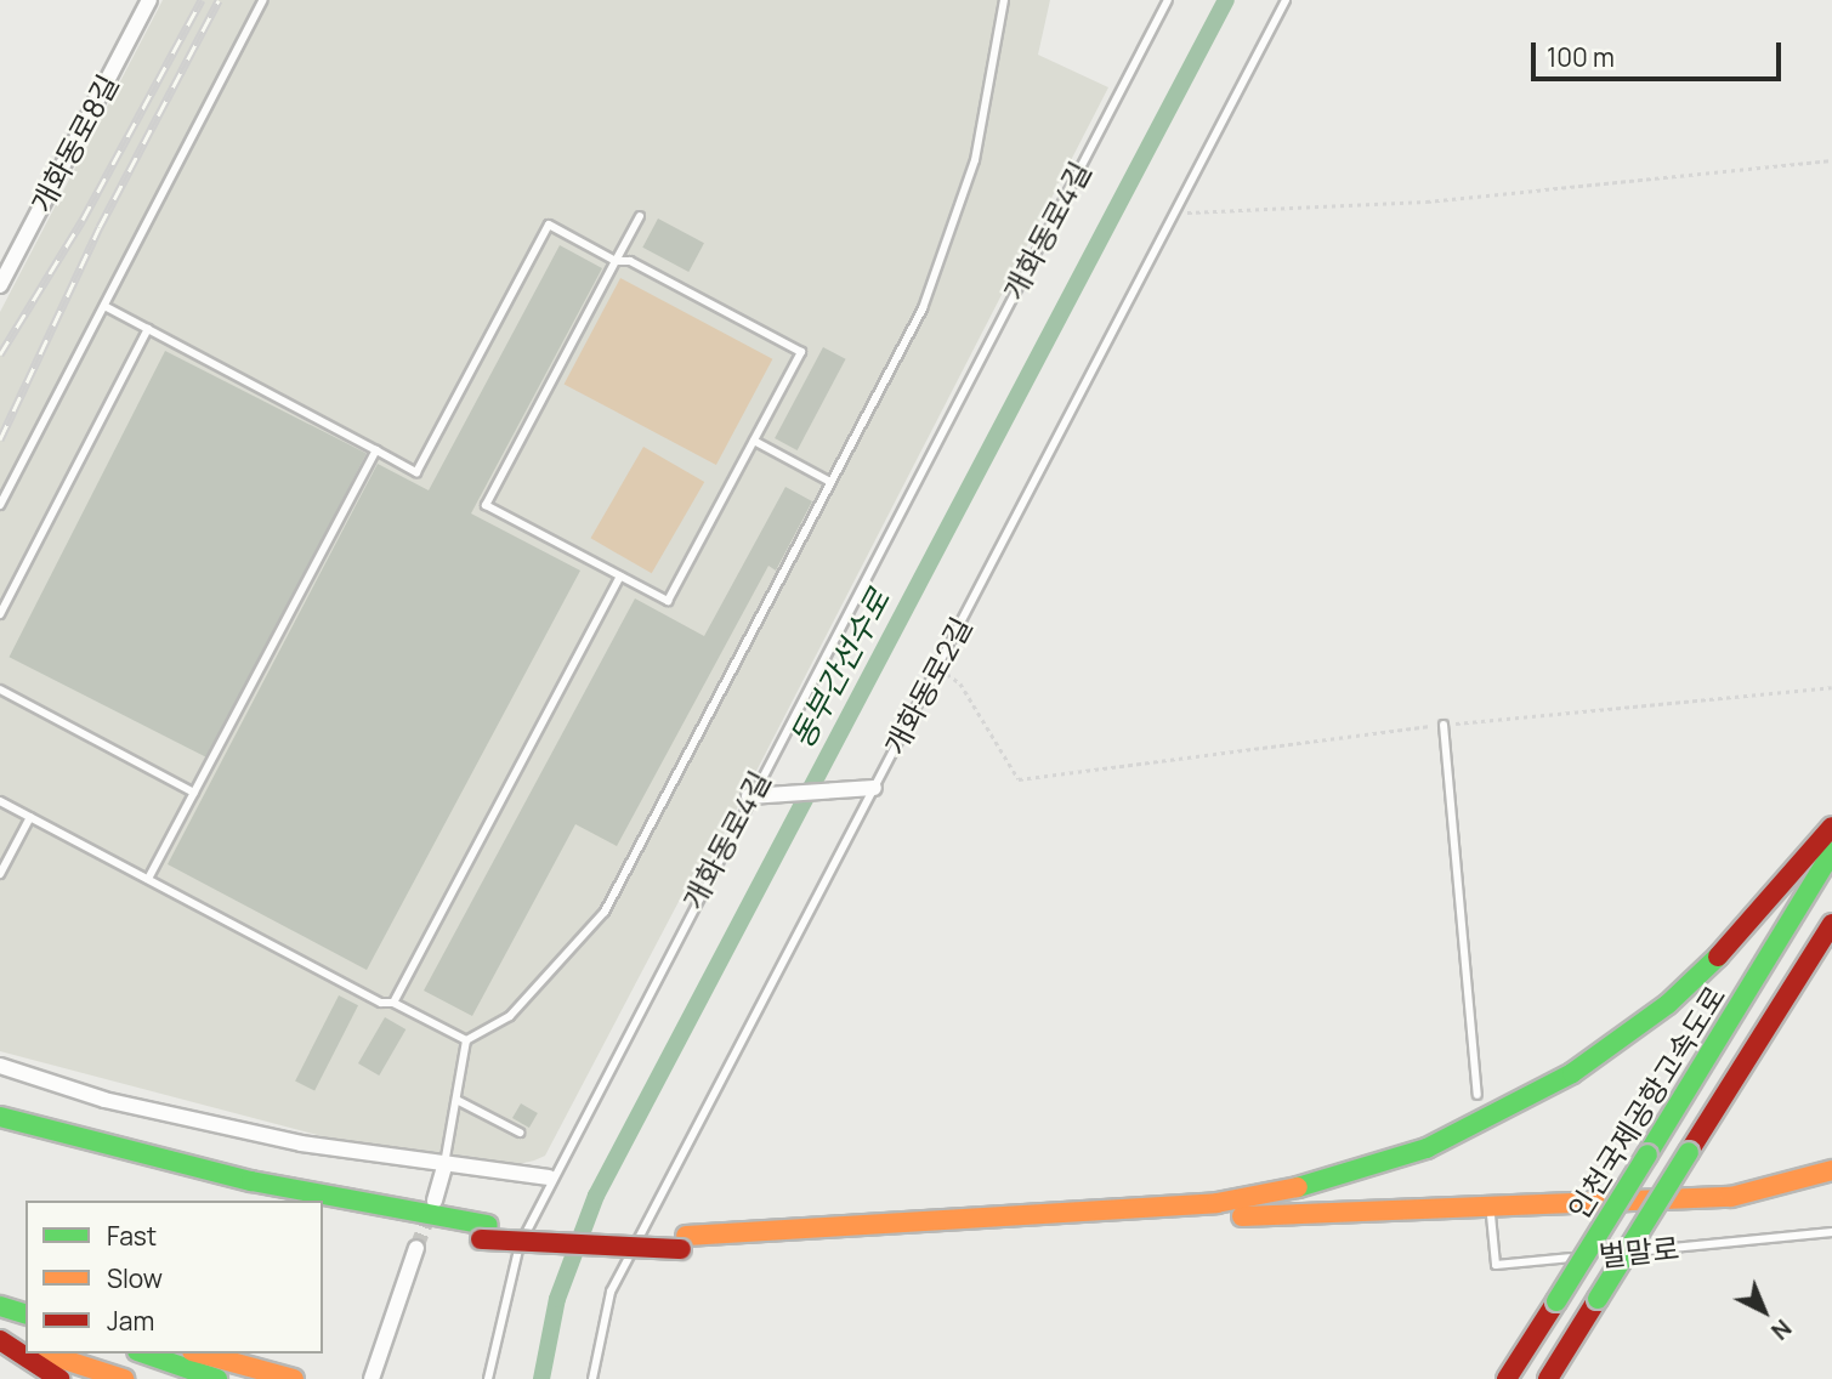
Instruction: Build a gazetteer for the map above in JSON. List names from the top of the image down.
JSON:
{
  "streets": {
    "main road": ["인천국제공항고속도로"],
    "street": ["개화동로8길"],
    "lane": ["개화동로4길", "개화동로2길", "벌말로"]
  },
  "water": ["동부간선수로"],
  "legend": ["Fast", "Slow", "Jam"],
  "scale_bar": "100 m",
  "north": "bottom right"
}
